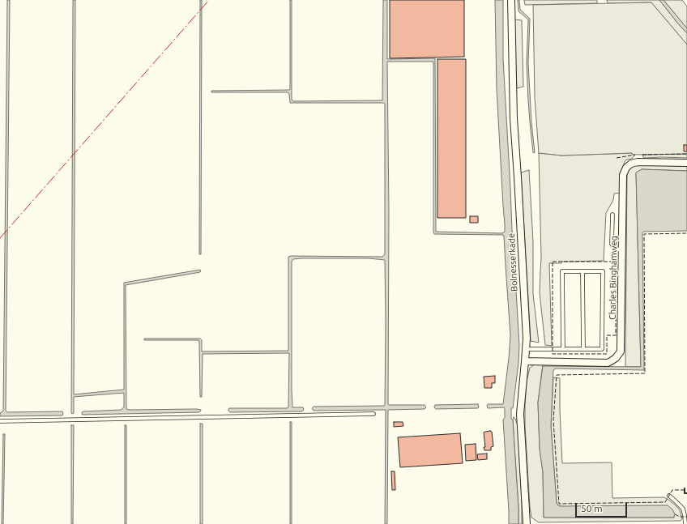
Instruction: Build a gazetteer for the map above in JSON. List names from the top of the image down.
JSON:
{
  "streets": {
    "street": ["Bolnesserkade", "Charles Binghamweg"]
  },
  "crossings": [
    ["Bolnesserkade", "Charles Binghamweg"]
  ],
  "scale_bar": "50 m"
}
